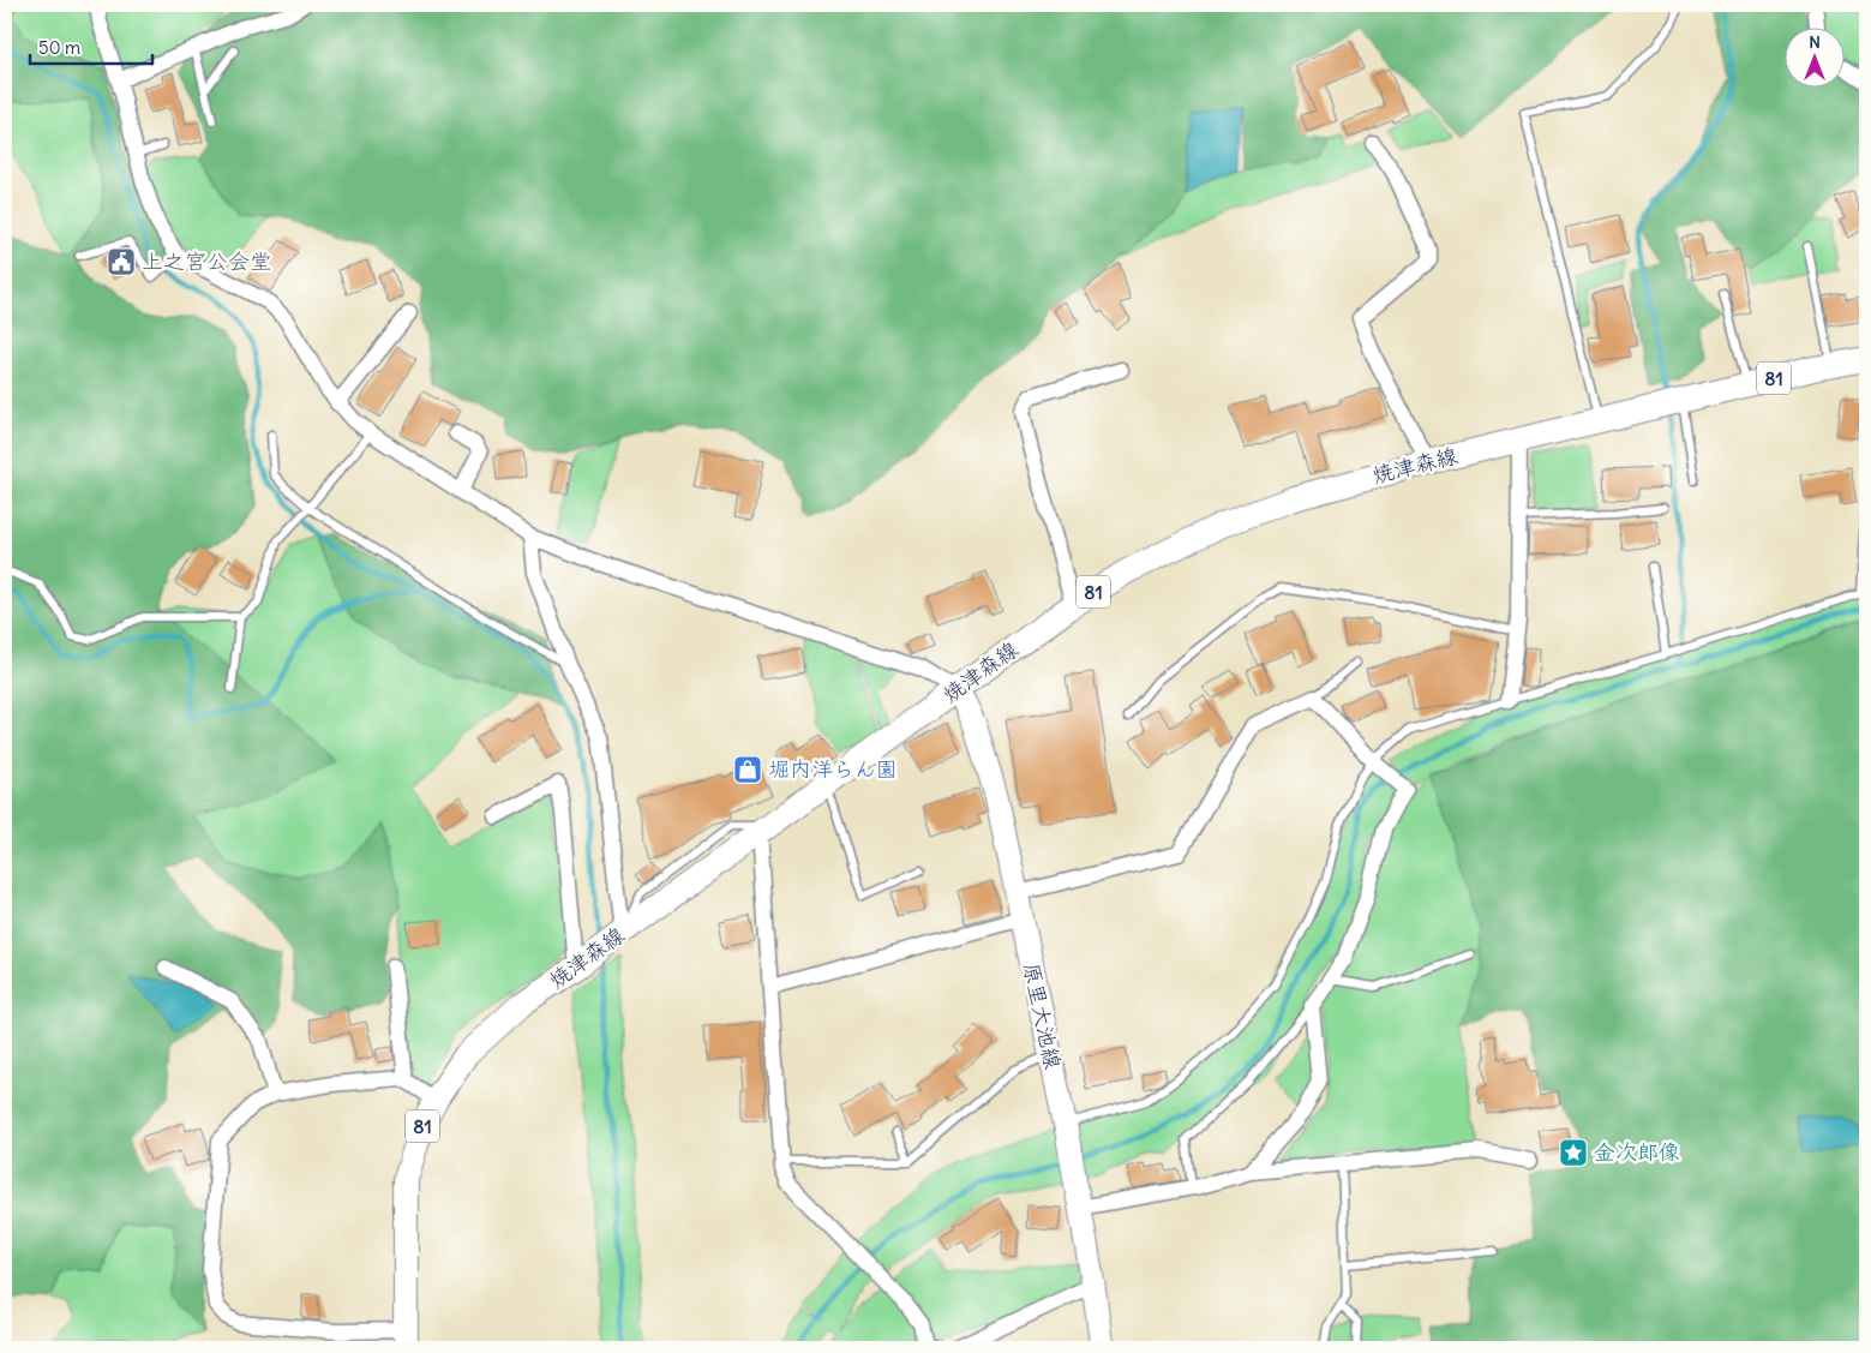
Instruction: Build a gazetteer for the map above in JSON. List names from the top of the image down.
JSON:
{
  "streets": {
    "main road": ["81", "焼津森線", "原里大池線"]
  },
  "crossings": [
    ["焼津森線", "原里大池線"]
  ],
  "places": {
    "public building": ["上之宮公会堂"],
    "shop": ["堀内洋らん園"],
    "place": ["金次郎像"]
  },
  "scale_bar": "50 m",
  "north": "top"
}
